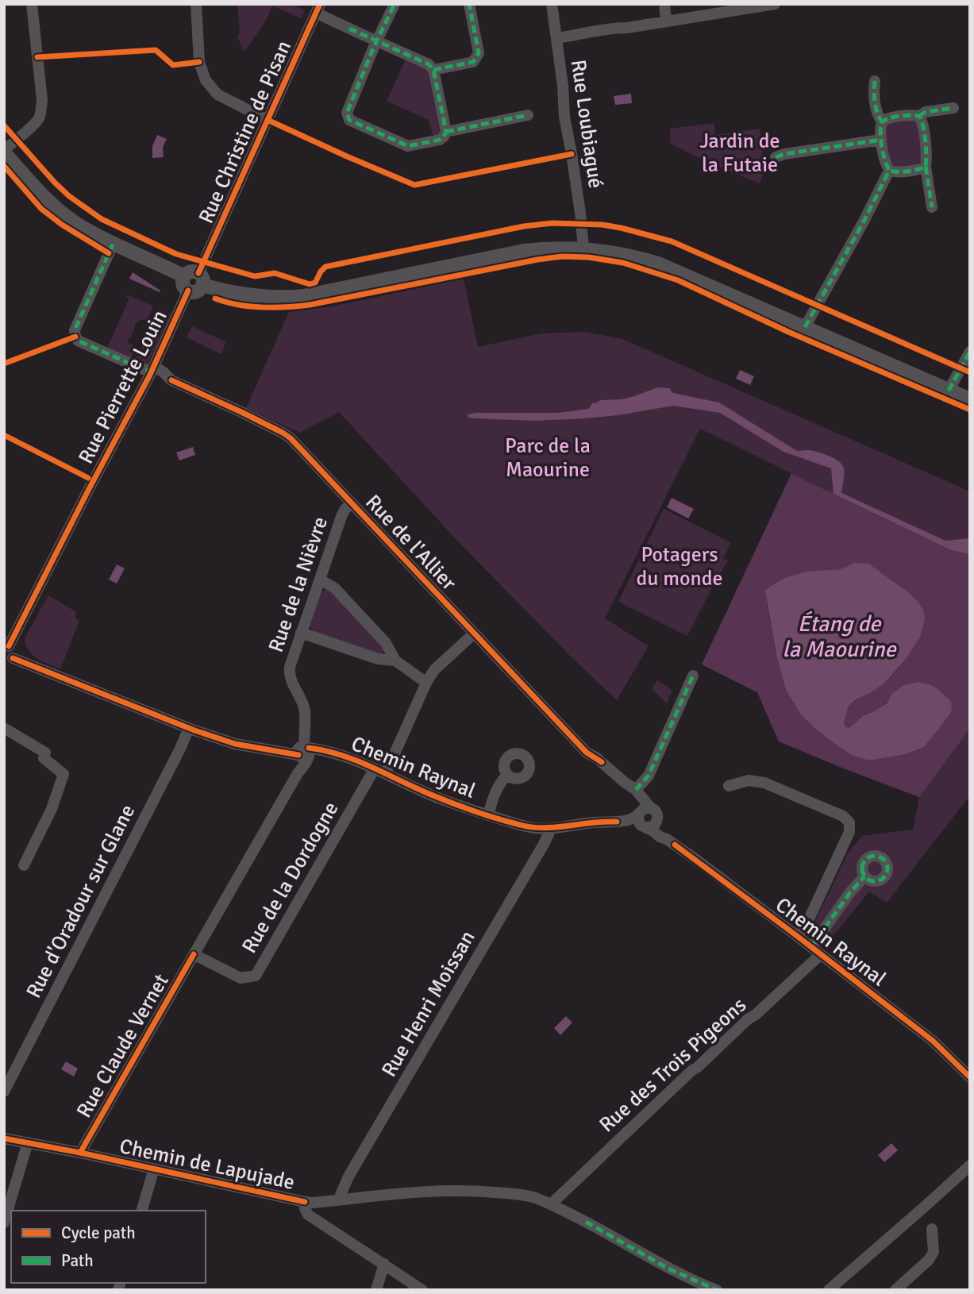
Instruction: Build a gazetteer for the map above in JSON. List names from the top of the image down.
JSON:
{
  "streets": {
    "street": [
      "Rue Loubiagué",
      "Rue Christine de Pisan",
      "Rue Pierrette Louin",
      "Rue de l'Allier",
      "Rue de la Nièvre",
      "Chemin Raynal",
      "Rue de la Dordogne",
      "Rue d'Oradour sur Glane",
      "Rue Henri Moissan",
      "Rue Claude Vernet",
      "Rue des Trois Pigeons",
      "Chemin de Lapujade"
    ]
  },
  "crossings": [
    ["Rue Christine de Pisan", "Rue Pierrette Louin"],
    ["Rue Pierrette Louin", "Rue de l'Allier"],
    ["Rue de l'Allier", "Rue de la Nièvre"],
    ["Rue de l'Allier", "Chemin Raynal"],
    ["Rue de la Nièvre", "Chemin Raynal"],
    ["Rue de la Nièvre", "Rue Claude Vernet"],
    ["Chemin Raynal", "Rue de la Dordogne"],
    ["Chemin Raynal", "Rue d'Oradour sur Glane"],
    ["Chemin Raynal", "Rue Henri Moissan"],
    ["Chemin Raynal", "Rue Claude Vernet"],
    ["Chemin Raynal", "Rue des Trois Pigeons"],
    ["Rue de la Dordogne", "Rue Claude Vernet"],
    ["Rue Henri Moissan", "Chemin de Lapujade"],
    ["Rue Claude Vernet", "Chemin de Lapujade"],
    ["Rue des Trois Pigeons", "Chemin de Lapujade"]
  ],
  "water": ["Étang de la Maourine"],
  "parks": ["Jardin de la Futaie", "Parc de la Maourine", "Potagers du monde"],
  "legend": ["Cycle path", "Path"]
}
